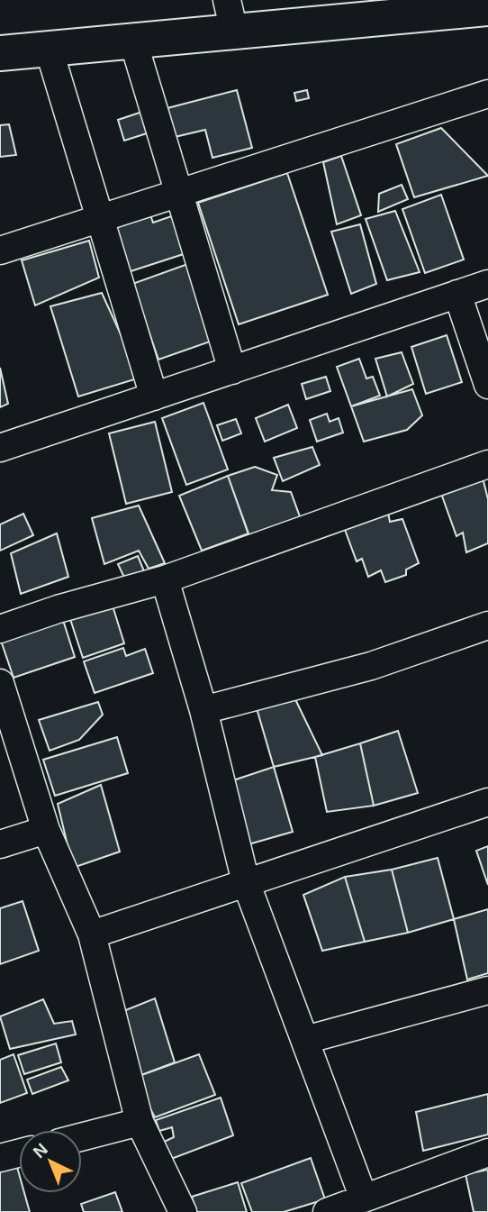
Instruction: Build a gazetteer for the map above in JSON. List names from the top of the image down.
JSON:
{
  "north": "top left"
}
